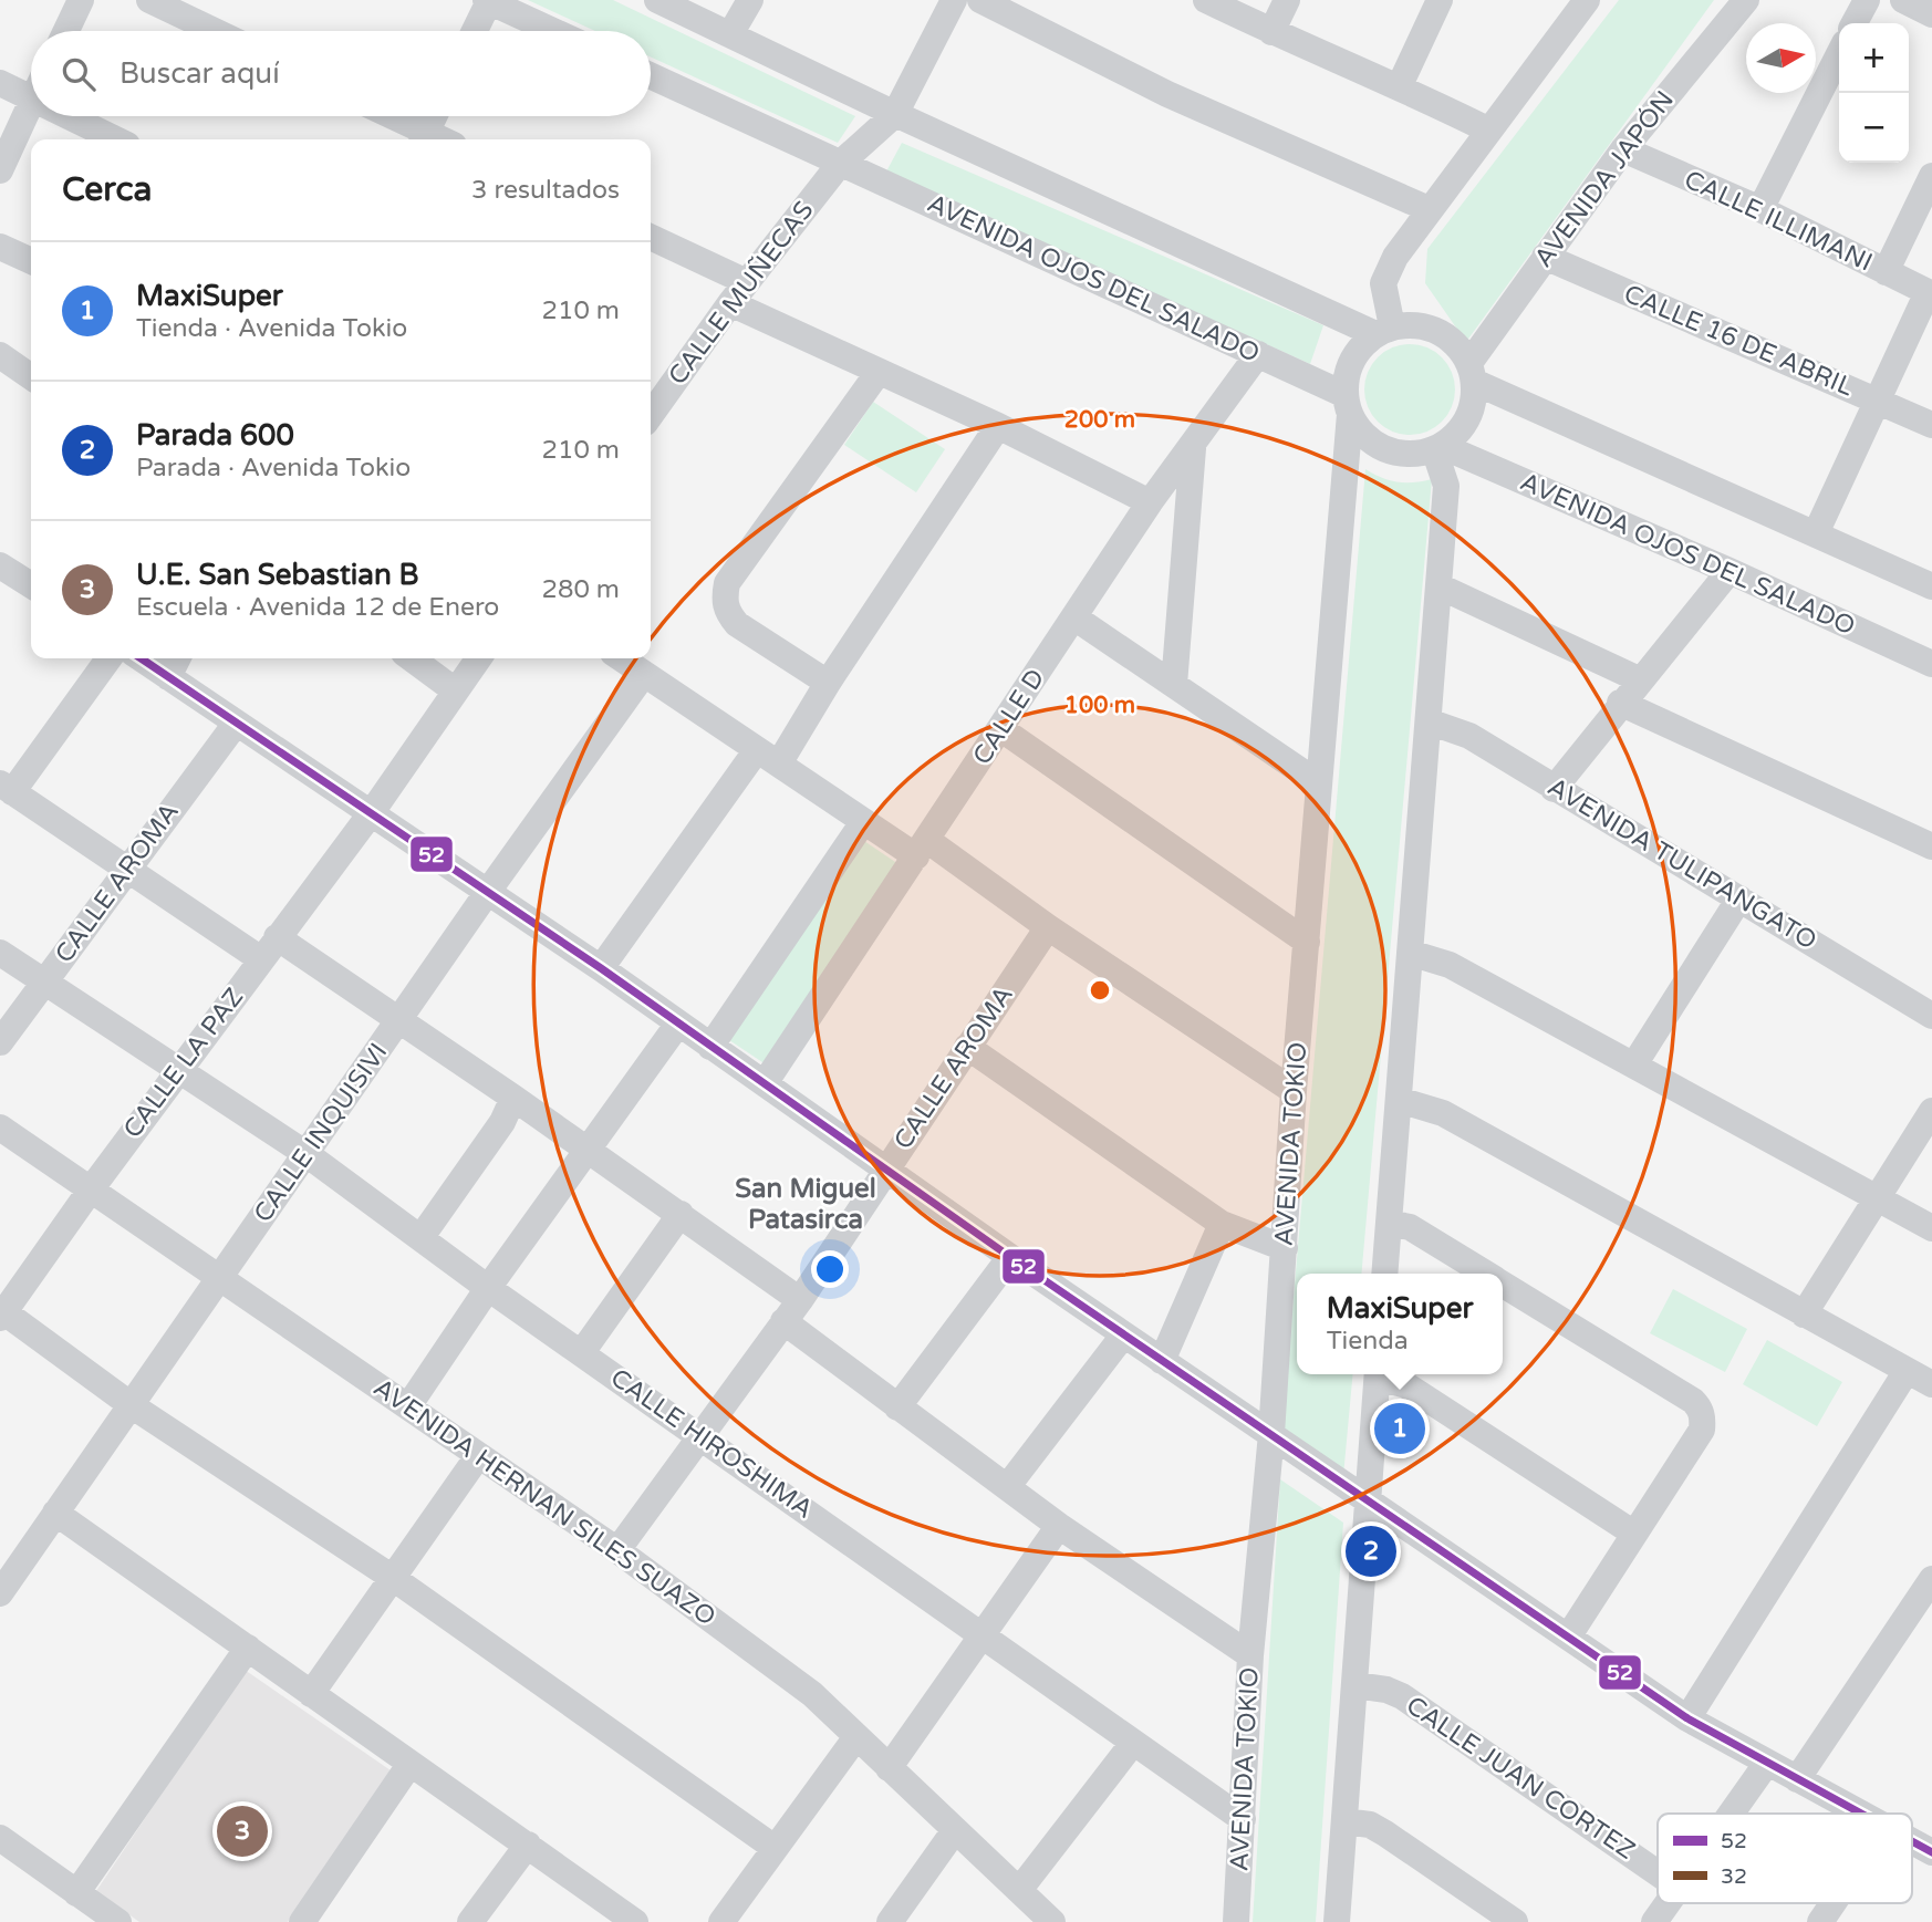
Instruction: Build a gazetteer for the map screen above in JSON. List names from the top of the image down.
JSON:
{
  "streets": {
    "street": [
      "AVENIDA JAPÓN",
      "CALLE ILLIMANI",
      "AVENIDA OJOS DEL SALADO",
      "CALLE MUÑECAS",
      "CALLE 16 DE ABRIL",
      "CALLE D",
      "AVENIDA TULIPANGATO",
      "CALLE AROMA",
      "CALLE LA PAZ",
      "CALLE INQUISIVI",
      "AVENIDA TOKIO",
      "CALLE HIROSHIMA",
      "AVENIDA HERNAN SILES SUAZO",
      "CALLE JUAN CORTEZ"
    ]
  },
  "crossings": [
    ["AVENIDA JAPÓN", "CALLE ILLIMANI"],
    ["AVENIDA JAPÓN", "AVENIDA OJOS DEL SALADO"],
    ["AVENIDA JAPÓN", "CALLE 16 DE ABRIL"],
    ["AVENIDA JAPÓN", "AVENIDA TOKIO"],
    ["AVENIDA OJOS DEL SALADO", "CALLE MUÑECAS"],
    ["AVENIDA OJOS DEL SALADO", "CALLE D"],
    ["AVENIDA OJOS DEL SALADO", "AVENIDA TOKIO"],
    ["CALLE AROMA", "CALLE HIROSHIMA"],
    ["CALLE AROMA", "AVENIDA HERNAN SILES SUAZO"],
    ["CALLE LA PAZ", "CALLE HIROSHIMA"],
    ["CALLE LA PAZ", "AVENIDA HERNAN SILES SUAZO"],
    ["CALLE INQUISIVI", "CALLE HIROSHIMA"],
    ["CALLE INQUISIVI", "AVENIDA HERNAN SILES SUAZO"],
    ["AVENIDA TOKIO", "CALLE HIROSHIMA"]
  ],
  "districts": ["San Miguel Patasirca"],
  "lines": ["transit line 52"],
  "legend": ["52", "32"],
  "north": "right",
  "page": {
    "map_buttons": ["+", "−"],
    "search": "Buscar aquí",
    "heading": ["Cerca", "3 resultados"],
    "list": [
      {
        "mark": "1",
        "name": "MaxiSuper",
        "note": "Tienda · Avenida Tokio",
        "value": "210 m"
      },
      {
        "mark": "2",
        "name": "Parada 600",
        "note": "Parada · Avenida Tokio",
        "value": "210 m"
      },
      {
        "mark": "3",
        "name": "U.E. San Sebastian B",
        "note": "Escuela · Avenida 12 de Enero",
        "value": "280 m"
      }
    ],
    "popup": ["MaxiSuper", "Tienda"],
    "pins": ["1", "2", "3"]
  },
  "rings": ["200 m", "100 m"]
}
